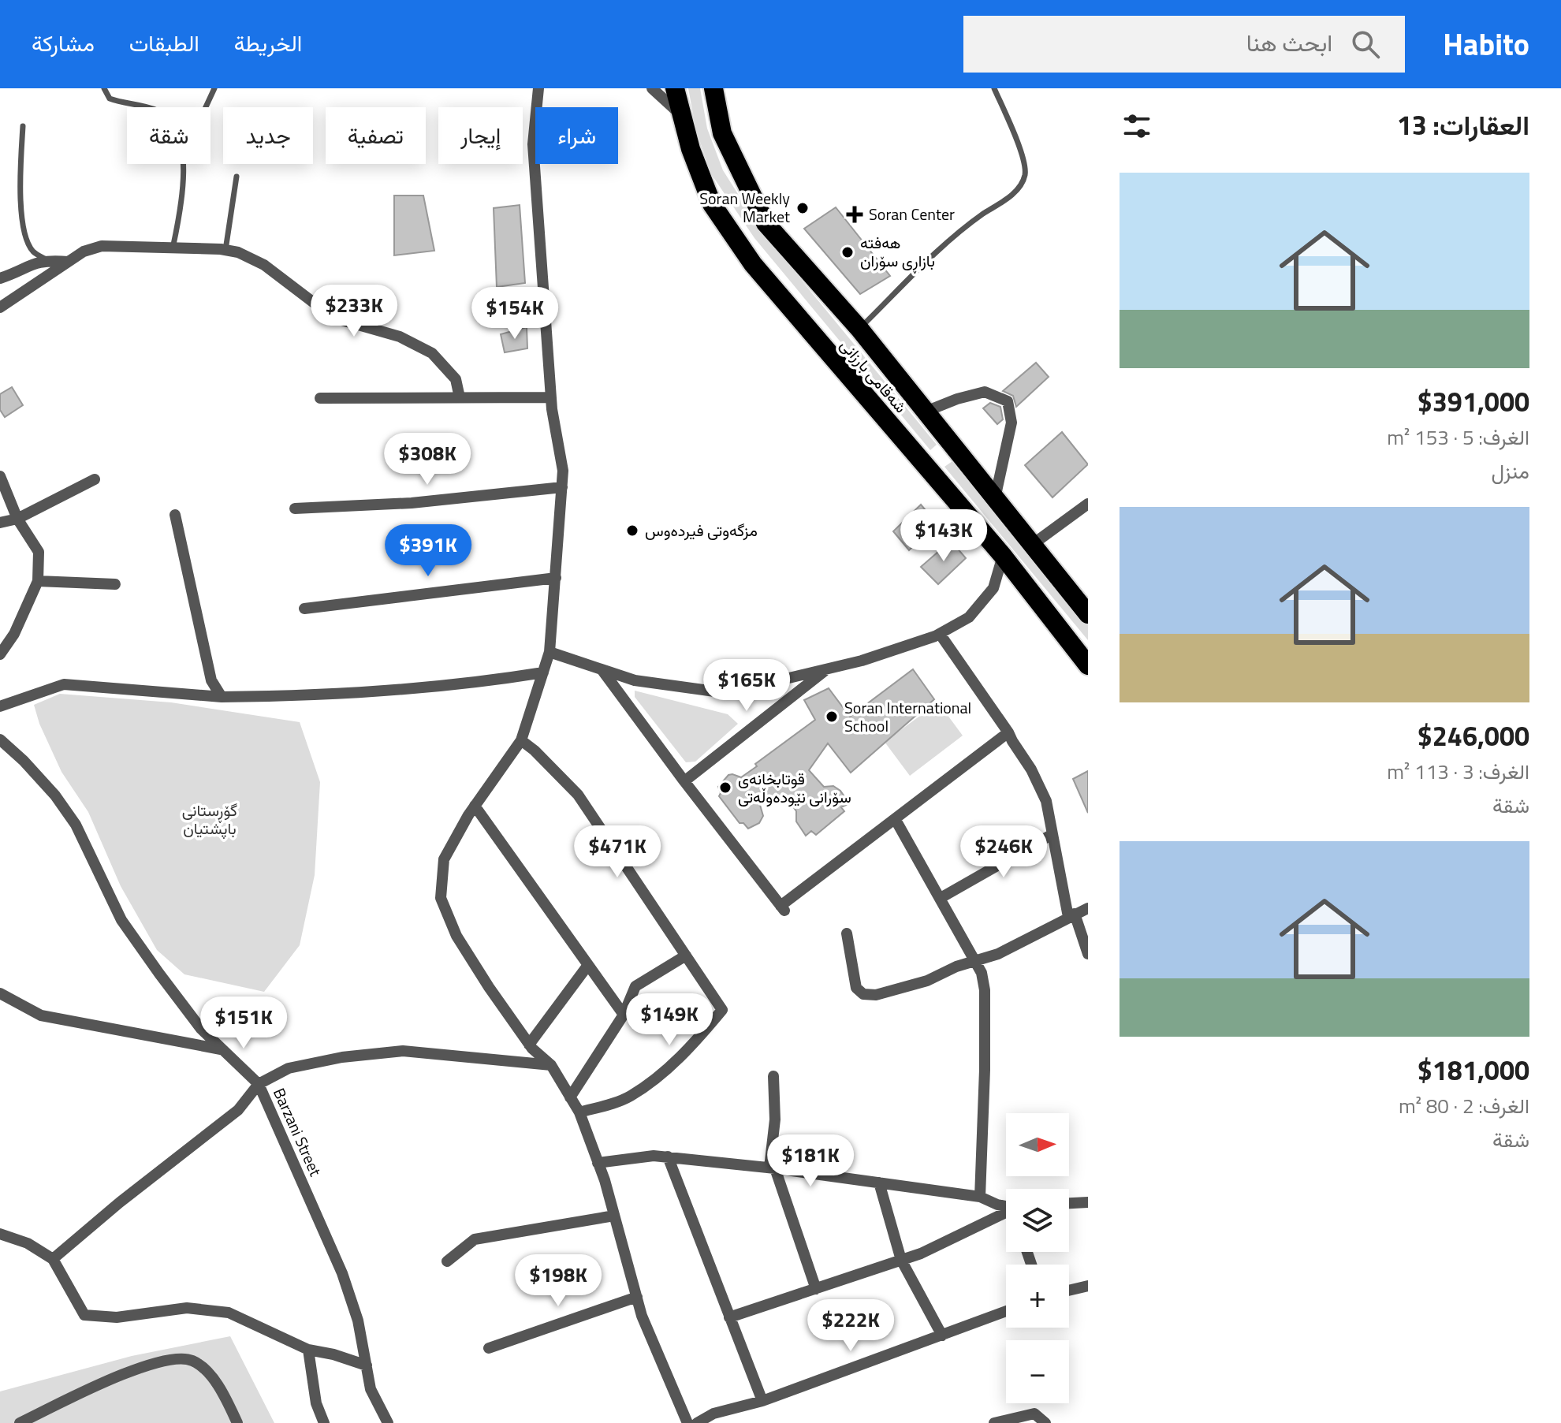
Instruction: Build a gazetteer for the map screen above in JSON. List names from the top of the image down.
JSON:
{
  "streets": {
    "highway": ["شەقامی بارزانی"],
    "street": ["Barzani Street"]
  },
  "parks": ["گۆڕستانی باپشتیان"],
  "places": {
    "other": [
      "Soran Weekly Market",
      "هەفتە بازاڕی سۆران",
      "مزگەوتی فیردەوس",
      "Soran International School",
      "قوتابخانەی سۆرانی نێودەوڵەتی"
    ],
    "health": ["Soran Center"]
  },
  "north": "right",
  "page": {
    "header": "Habito",
    "search": "ابحث هنا",
    "nav": ["الخريطة", "الطبقات", "مشاركة"],
    "heading": "العقارات: 13",
    "chip": [
      "شراء",
      "إيجار",
      "تصفية",
      "جديد",
      "شقة"
    ],
    "list": [
      {
        "name": "$391,000",
        "note": "الغرف: 5 · 153 m² · منزل"
      },
      {
        "name": "$246,000",
        "note": "الغرف: 3 · 113 m² · شقة"
      },
      {
        "name": "$181,000",
        "note": "الغرف: 2 · 80 m² · شقة"
      }
    ],
    "price": [
      "$233K",
      "$154K",
      "$308K",
      "$143K",
      "$391K",
      "$165K",
      "$471K",
      "$246K",
      "$149K",
      "$151K",
      "$181K",
      "$198K",
      "$222K"
    ],
    "map_buttons": ["+", "−"]
  }
}
